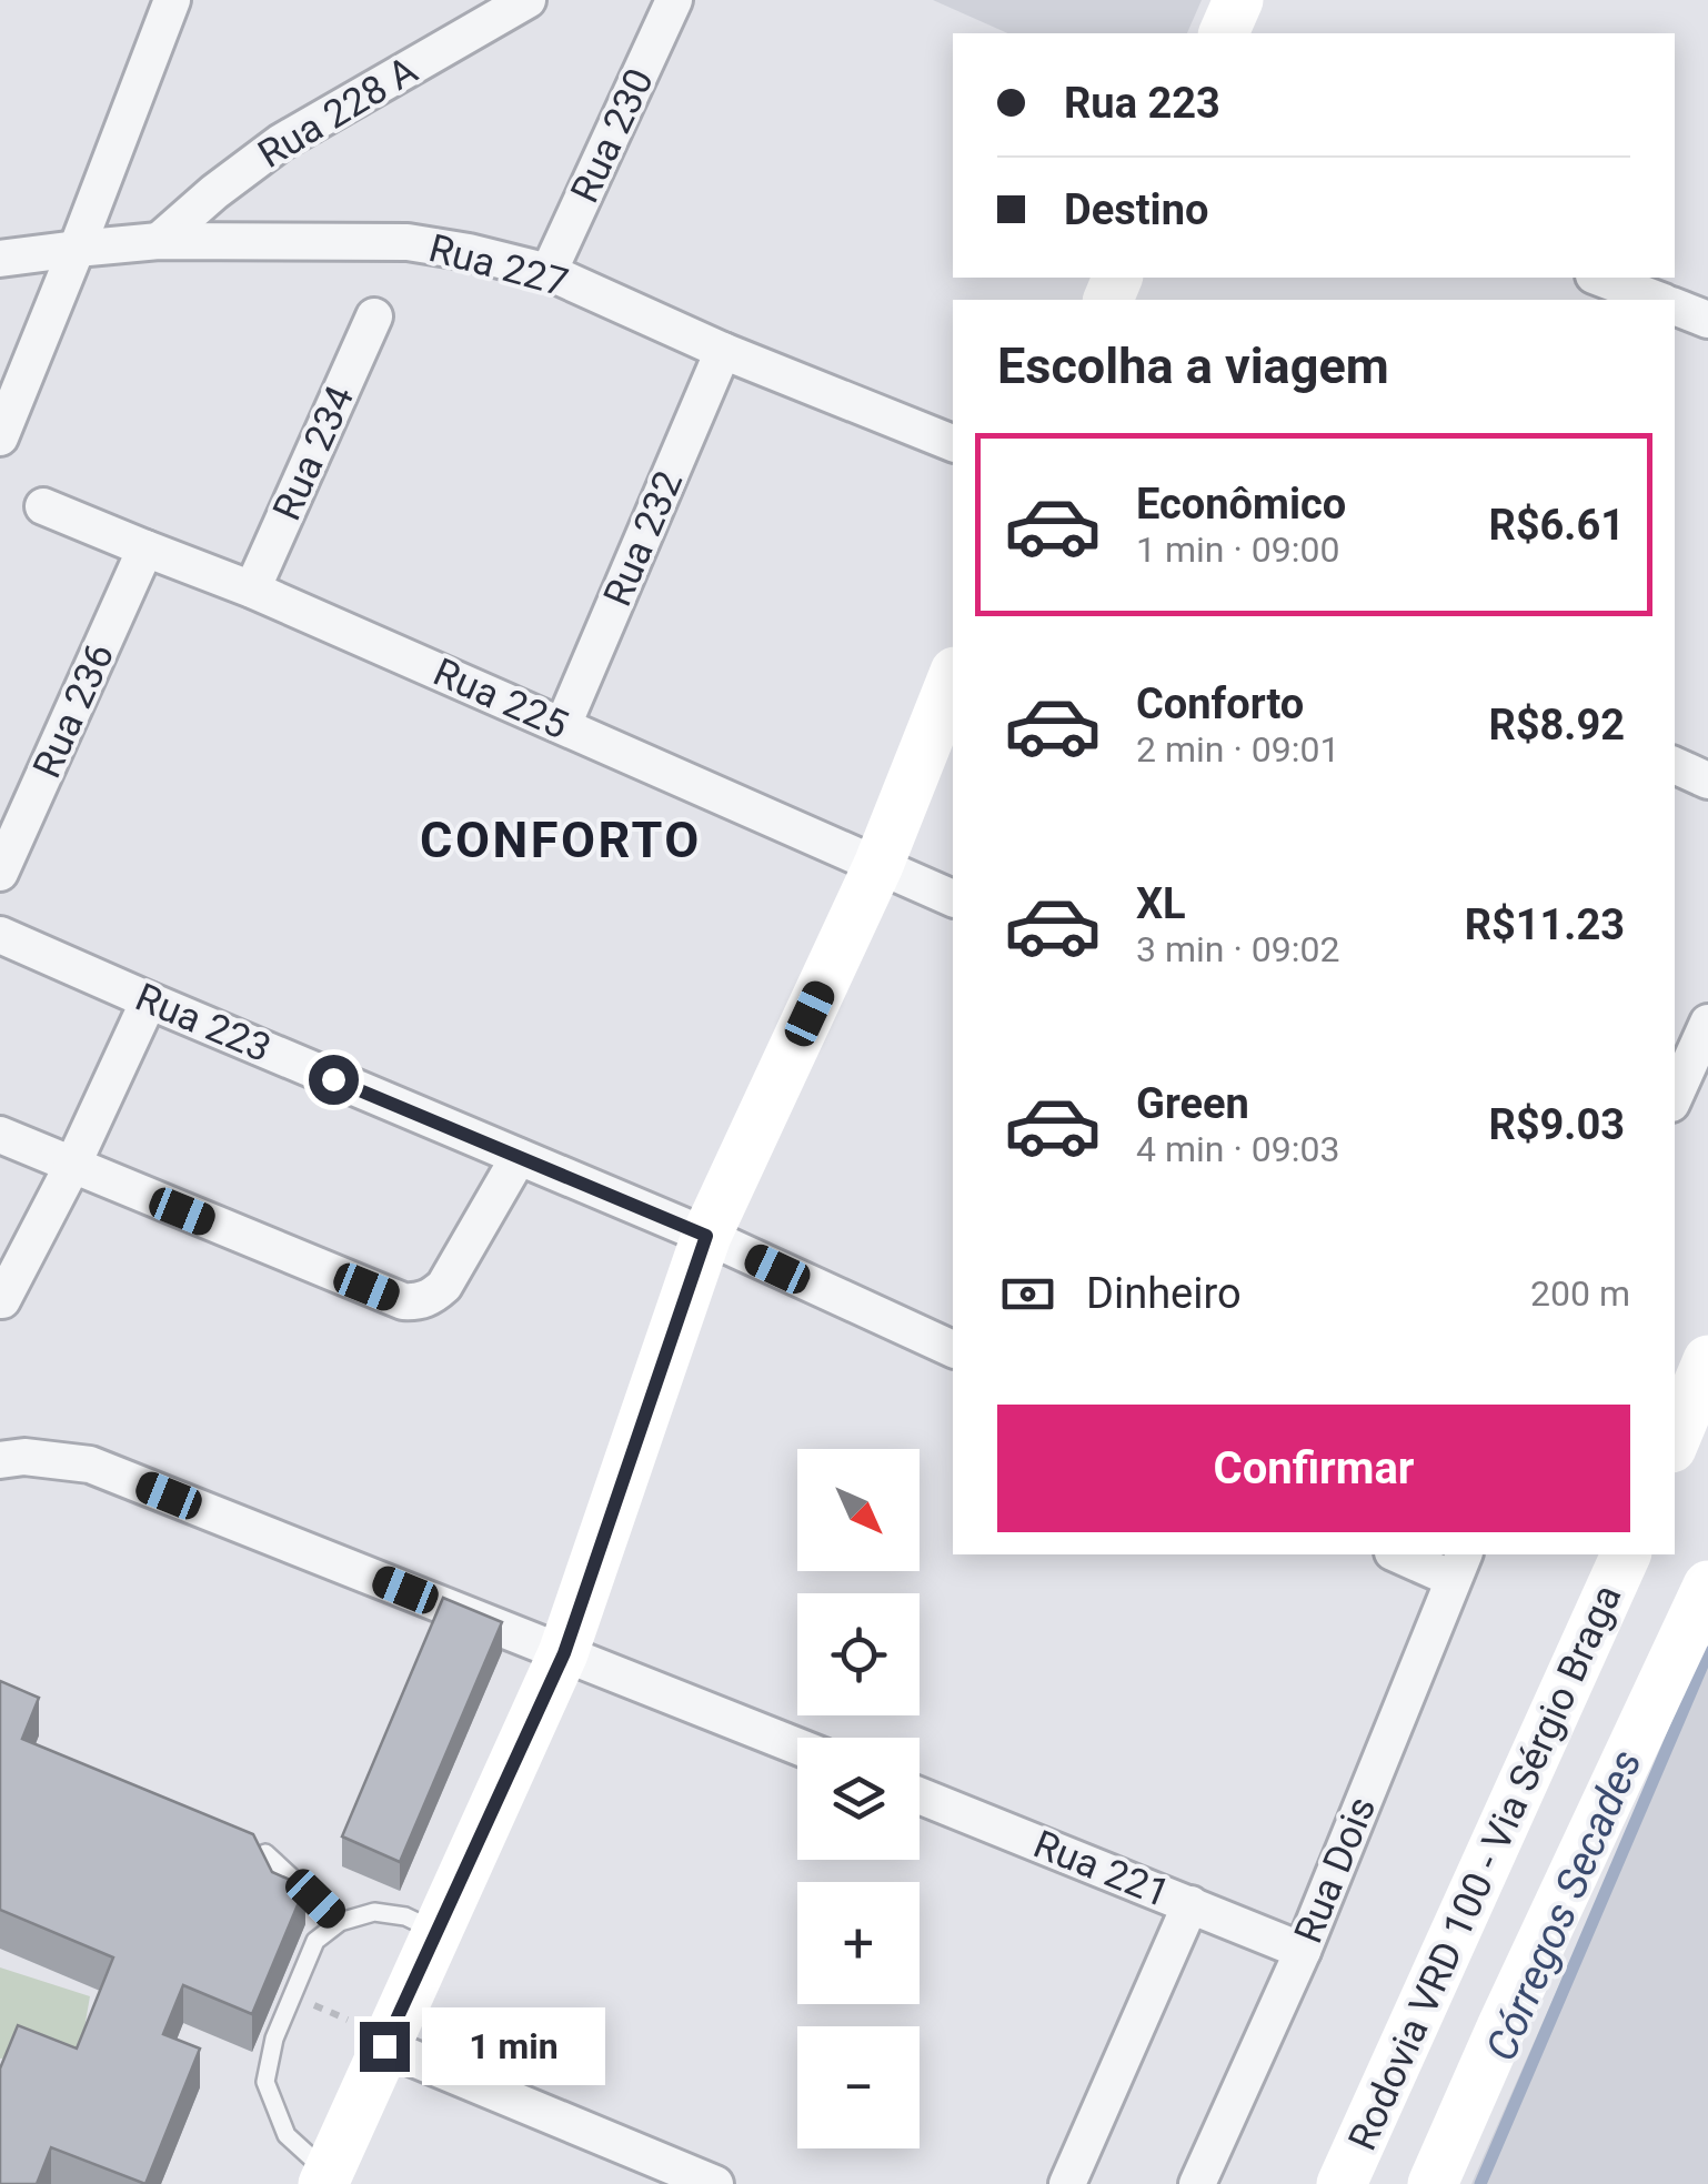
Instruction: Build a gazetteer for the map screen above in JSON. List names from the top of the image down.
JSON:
{
  "streets": {
    "street": [
      "Rua 228 A",
      "Rua 230",
      "Rua 227",
      "Rua 234",
      "Rua 232",
      "Rua 225",
      "Rua 236",
      "Rua 223",
      "Rodovia VRD 100 - Via Sérgio Braga",
      "Rua 221",
      "Rua Dois"
    ]
  },
  "crossings": [
    ["Rua 228 A", "Rua 227"],
    ["Rua 230", "Rua 227"],
    ["Rua 227", "Rua 232"],
    ["Rua 234", "Rua 225"],
    ["Rua 232", "Rua 225"],
    ["Rua 225", "Rua 236"],
    ["Rua 221", "Rua Dois"]
  ],
  "districts": ["CONFORTO"],
  "water": ["Córregos Secades"],
  "north": "bottom right",
  "page": {
    "banner": ["Rua 223", "Destino"],
    "heading": "Escolha a viagem",
    "list": [
      {
        "name": "Econômico",
        "note": "1 min · 09:00",
        "value": "R$6.61"
      },
      {
        "name": "Conforto",
        "note": "2 min · 09:01",
        "value": "R$8.92"
      },
      {
        "name": "XL",
        "note": "3 min · 09:02",
        "value": "R$11.23"
      },
      {
        "name": "Green",
        "note": "4 min · 09:03",
        "value": "R$9.03"
      }
    ],
    "pay": ["Dinheiro", "200 m"],
    "buttons": "Confirmar",
    "map_buttons": ["+", "−"],
    "bubble": "1 min"
  }
}
